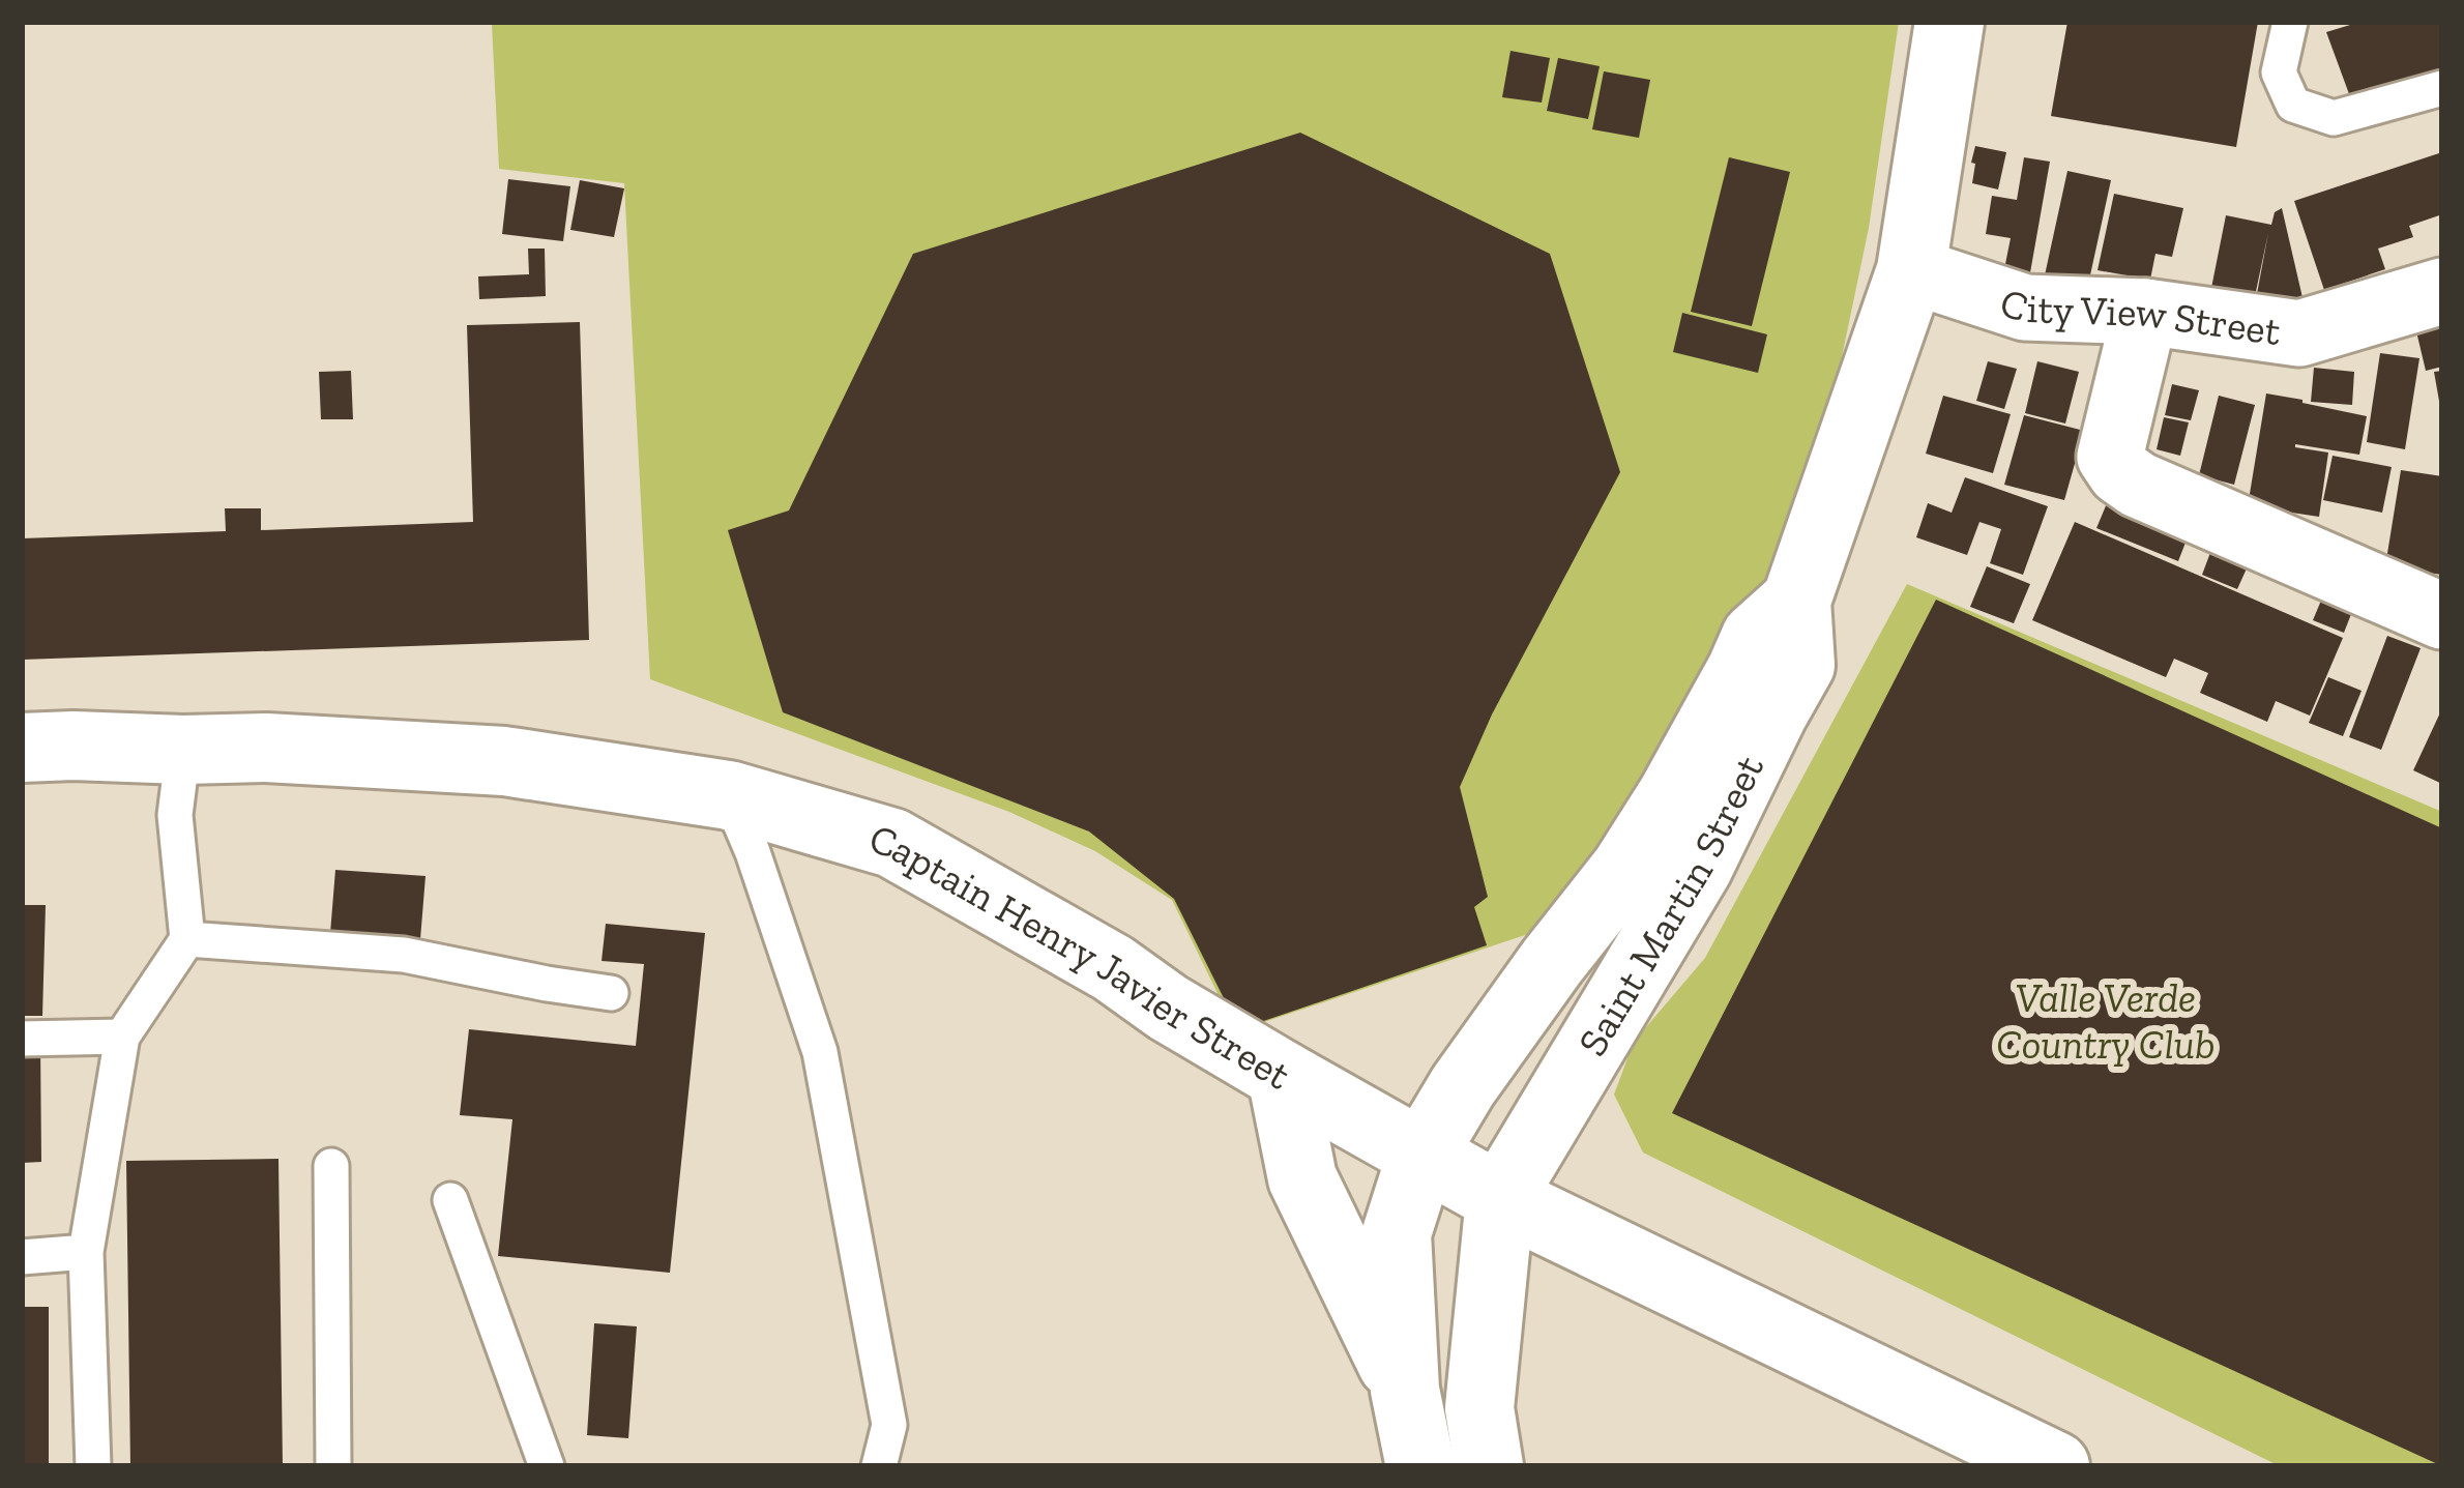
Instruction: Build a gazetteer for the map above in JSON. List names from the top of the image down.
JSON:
{
  "streets": {
    "street": ["City View Street", "Saint Martin Street", "Captain Henry Javier Street"]
  },
  "crossings": [
    ["City View Street", "Saint Martin Street"],
    ["Saint Martin Street", "Captain Henry Javier Street"]
  ],
  "parks": ["Valle Verde Country Club"]
}
